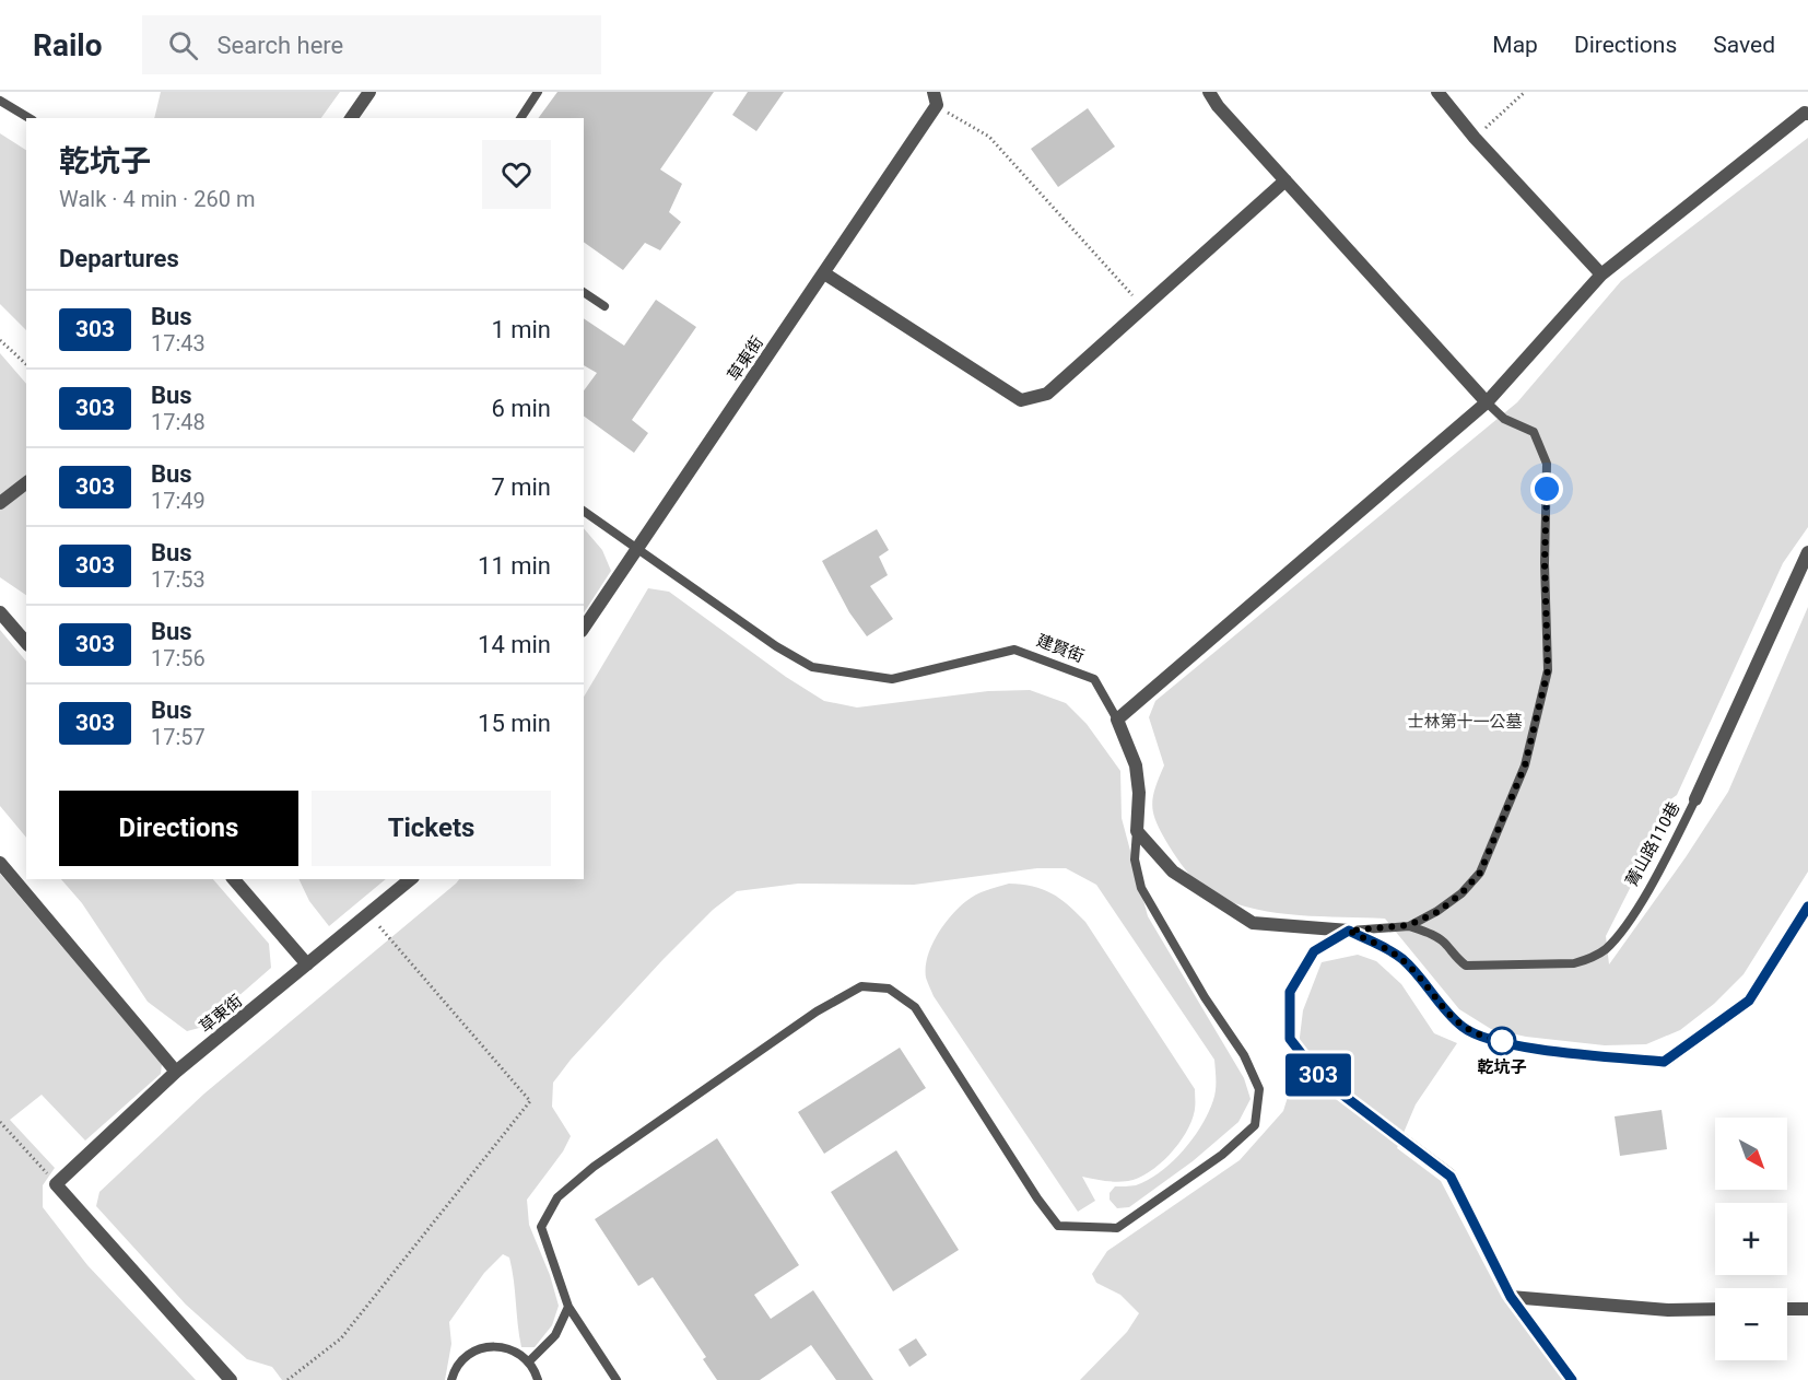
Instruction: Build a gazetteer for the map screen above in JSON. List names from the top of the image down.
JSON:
{
  "streets": {
    "street": ["草東街", "建賢街", "菁山路110巷"]
  },
  "crossings": [
    ["草東街", "建賢街"]
  ],
  "parks": ["士林第十一公墓"],
  "places": ["乾坑子"],
  "lines": ["bus line 303"],
  "north": "bottom right",
  "page": {
    "header": "Railo",
    "search": "Search here",
    "nav": ["Map", "Directions", "Saved"],
    "on_map": "303",
    "heading": [
      ["乾坑子", "Walk · 4 min · 260 m"],
      "Departures"
    ],
    "list": [
      {
        "mark": "303",
        "name": "Bus",
        "note": "17:43",
        "value": "1 min"
      },
      {
        "mark": "303",
        "name": "Bus",
        "note": "17:48",
        "value": "6 min"
      },
      {
        "mark": "303",
        "name": "Bus",
        "note": "17:49",
        "value": "7 min"
      },
      {
        "mark": "303",
        "name": "Bus",
        "note": "17:53",
        "value": "11 min"
      },
      {
        "mark": "303",
        "name": "Bus",
        "note": "17:56",
        "value": "14 min"
      },
      {
        "mark": "303",
        "name": "Bus",
        "note": "17:57",
        "value": "15 min"
      }
    ],
    "buttons": ["Directions", "Tickets"],
    "map_buttons": ["+", "−"]
  }
}
